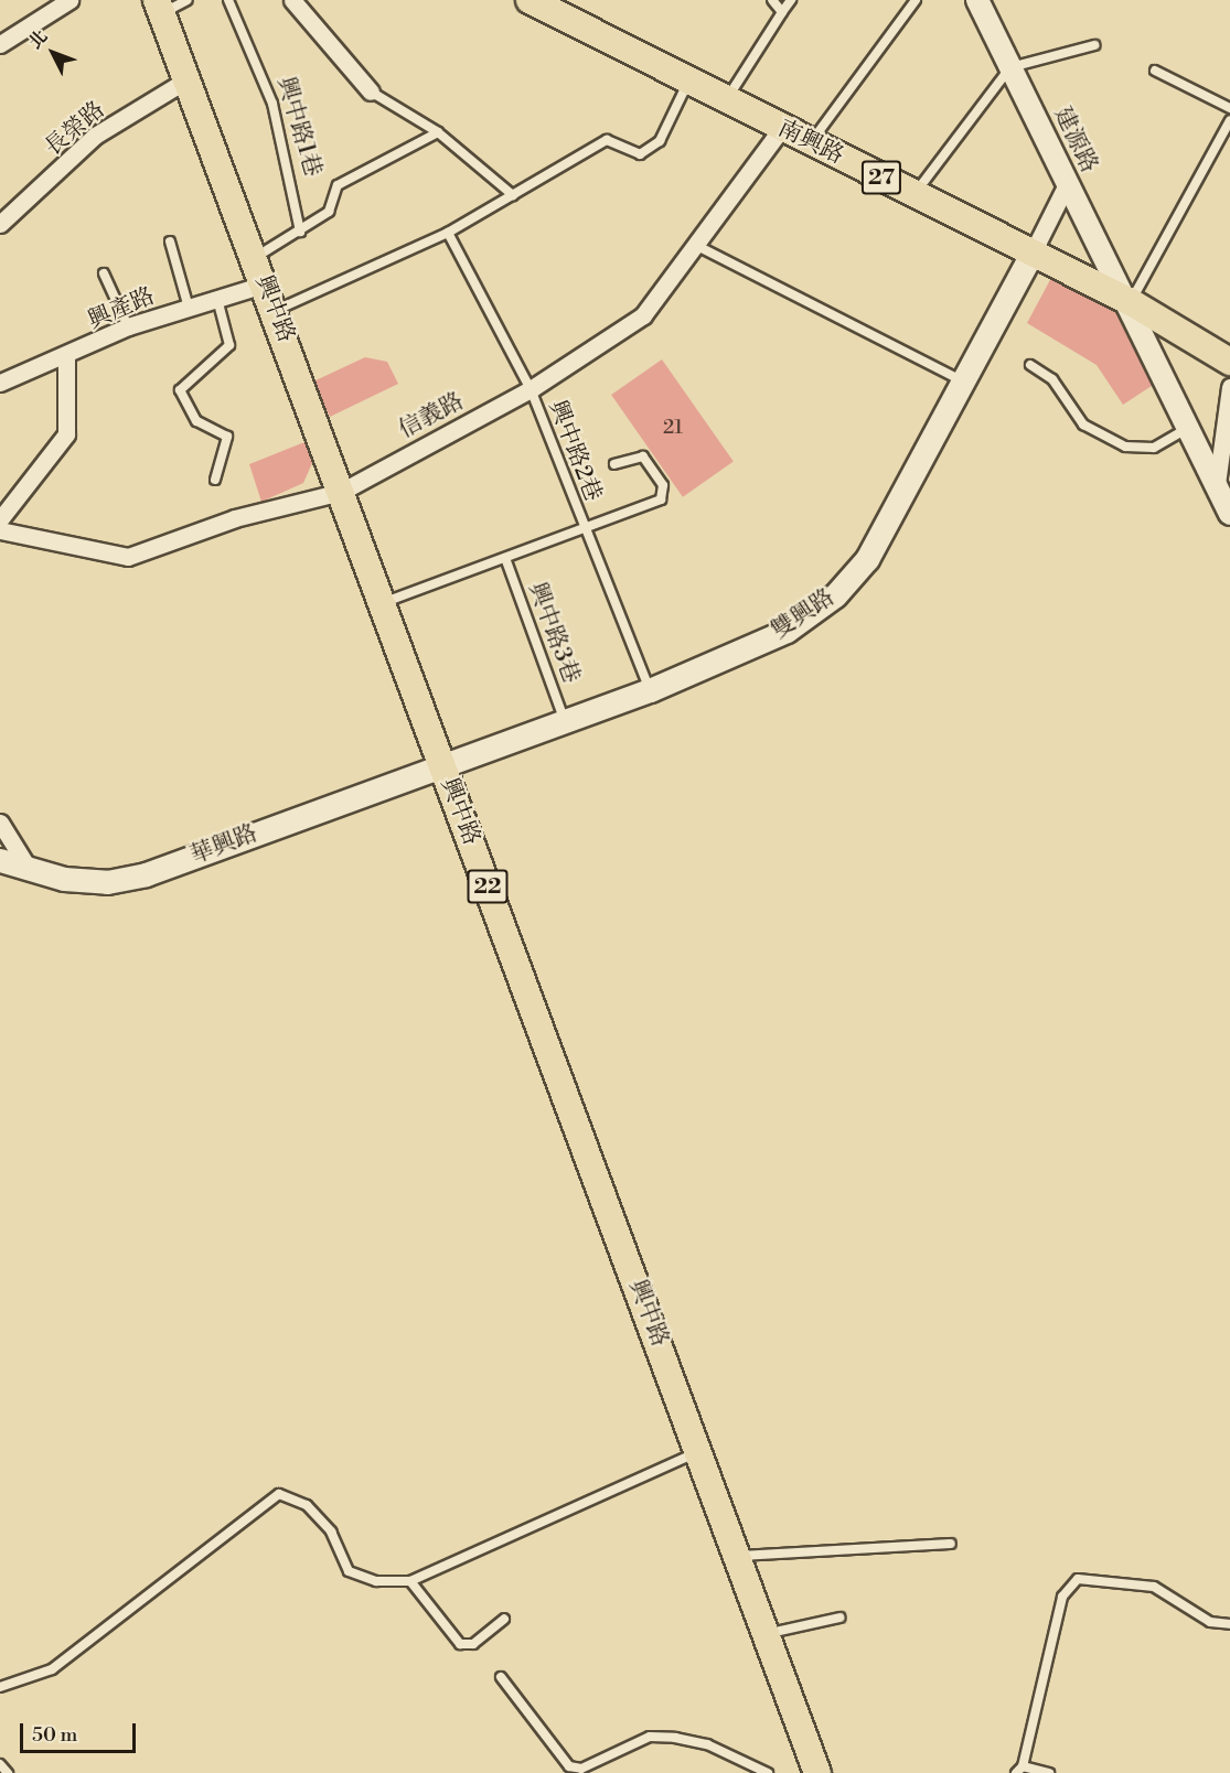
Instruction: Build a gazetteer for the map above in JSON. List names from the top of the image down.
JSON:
{
  "streets": {
    "main road": [
      "南興路",
      "27",
      "興中路",
      "雙興路",
      "華興路",
      "22"
    ],
    "street": [
      "長榮路",
      "建源路",
      "興產路",
      "信義路"
    ],
    "lane": ["興中路1巷", "興中路2巷", "興中路3巷"]
  },
  "crossings": [
    ["興中路1巷", "興中路"],
    ["長榮路", "興中路"],
    ["建源路", "南興路"],
    ["南興路", "信義路"],
    ["南興路", "雙興路"],
    ["興產路", "興中路"],
    ["興中路", "信義路"],
    ["興中路", "雙興路"],
    ["興中路", "興中路3巷"],
    ["興中路", "華興路"],
    ["信義路", "興中路2巷"],
    ["興中路2巷", "雙興路"],
    ["興中路2巷", "興中路3巷"],
    ["雙興路", "興中路3巷"],
    ["雙興路", "華興路"]
  ],
  "house_numbers": ["21"],
  "scale_bar": "50 m",
  "north": "top left"
}
